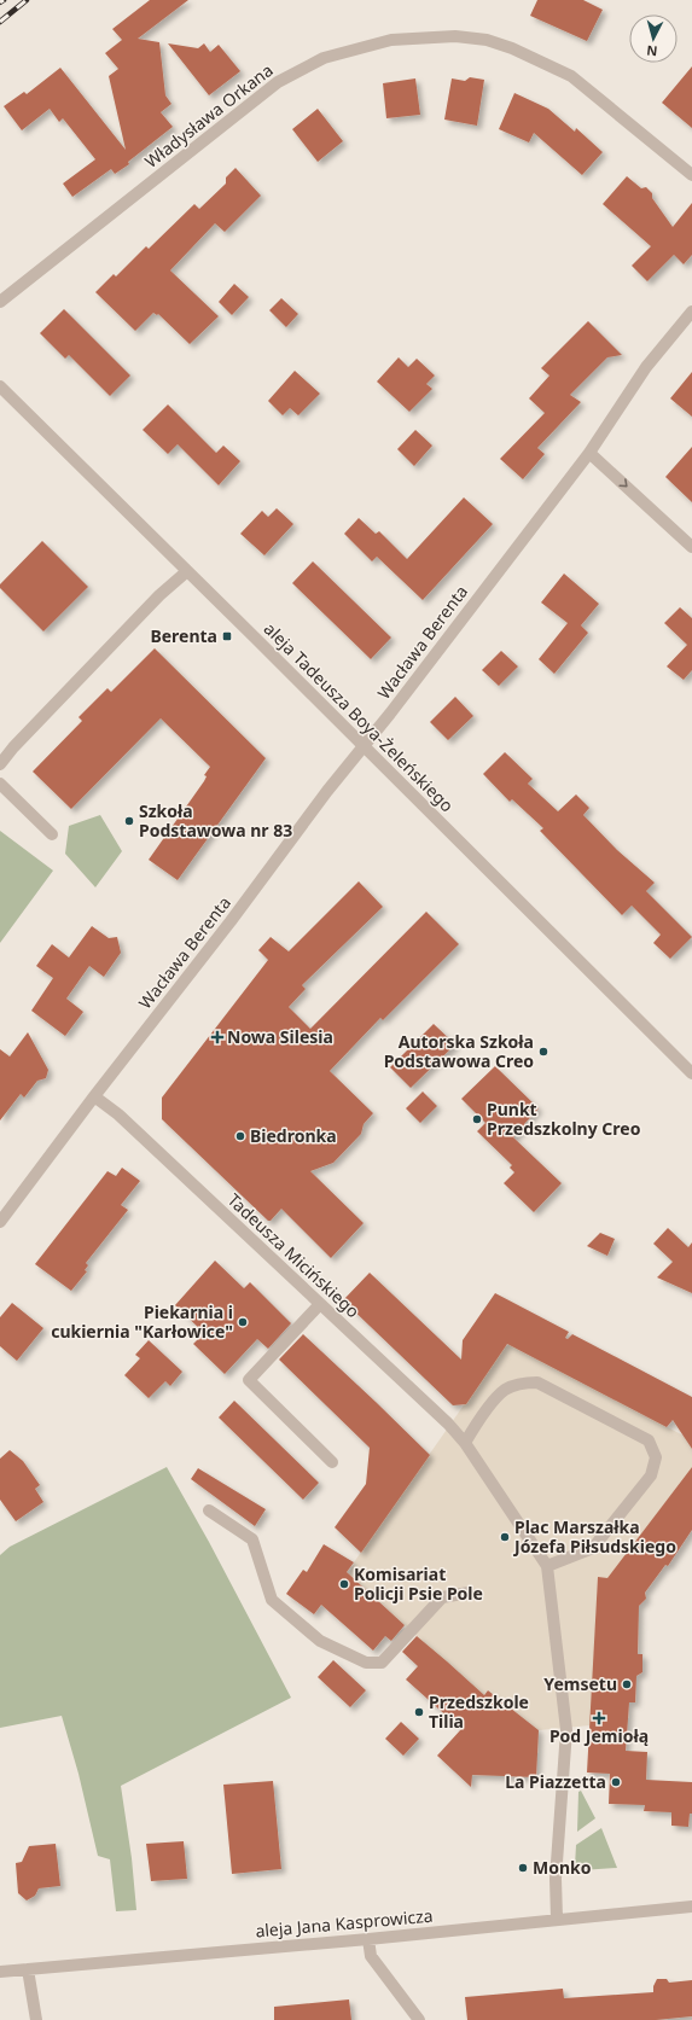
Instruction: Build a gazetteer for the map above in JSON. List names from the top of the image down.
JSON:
{
  "streets": {
    "street": [
      "Władysława Orkana",
      "Wacława Berenta",
      "aleja Tadeusza Boya-Żeleńskiego",
      "Tadeusza Micińskiego",
      "aleja Jana Kasprowicza"
    ]
  },
  "crossings": [
    ["Wacława Berenta", "aleja Tadeusza Boya-Żeleńskiego"],
    ["Wacława Berenta", "Tadeusza Micińskiego"]
  ],
  "places": {
    "transit": ["Berenta"],
    "other": [
      "Szkoła Podstawowa nr 83",
      "Autorska Szkoła Podstawowa Creo",
      "Punkt Przedszkolny Creo",
      "Biedronka",
      "Piekarnia i cukiernia \"Karłowice\"",
      "Plac Marszałka Józefa Piłsudskiego",
      "Komisariat Policji Psie Pole",
      "Yemsetu",
      "Przedszkole Tilia",
      "La Piazzetta",
      "Monko"
    ],
    "health": ["Nowa Silesia", "Pod Jemiołą"]
  },
  "north": "bottom"
}
